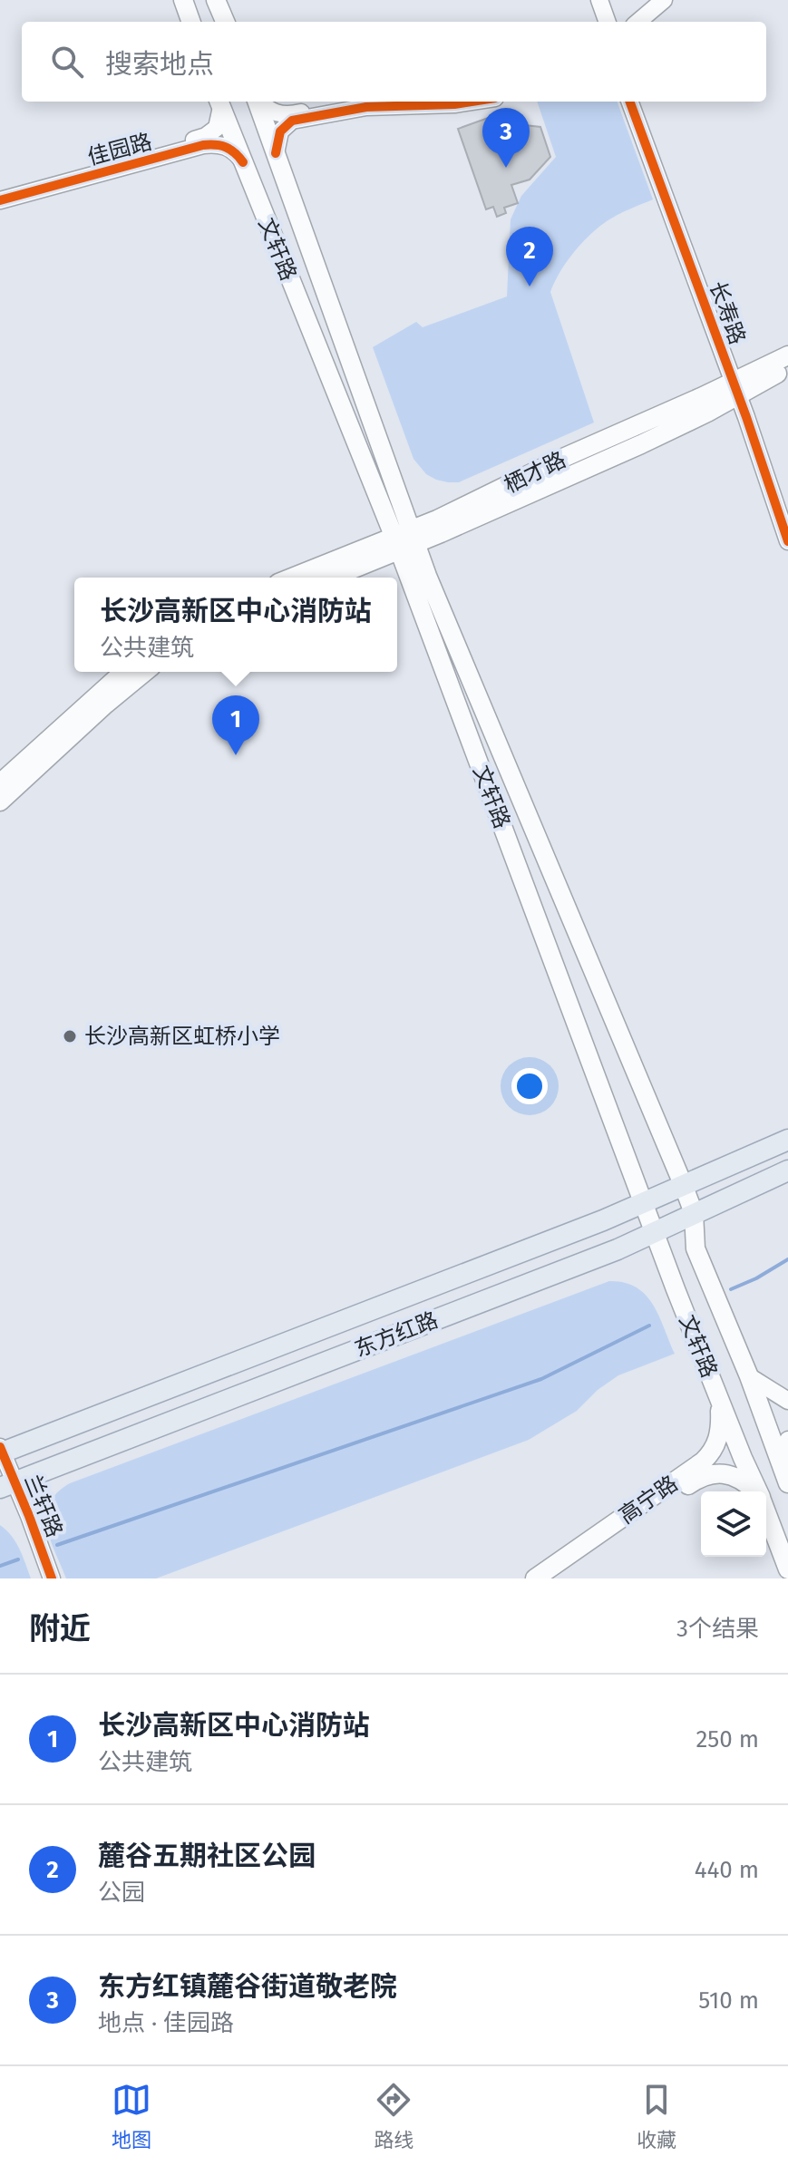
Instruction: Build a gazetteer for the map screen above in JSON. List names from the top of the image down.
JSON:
{
  "streets": {
    "main road": [
      "文轩路",
      "栖才路",
      "东方红路",
      "高宁路"
    ],
    "street": ["佳园路", "长寿路", "兰轩路"]
  },
  "crossings": [
    ["佳园路", "文轩路"],
    ["文轩路", "栖才路"],
    ["文轩路", "东方红路"],
    ["文轩路", "高宁路"],
    ["长寿路", "栖才路"],
    ["东方红路", "兰轩路"]
  ],
  "places": ["长沙高新区虹桥小学"],
  "page": {
    "search": "搜索地点",
    "pins": ["3", "2", "1"],
    "popup": ["长沙高新区中心消防站", "公共建筑"],
    "heading": ["附近", "3个结果"],
    "list": [
      {
        "mark": "1",
        "name": "长沙高新区中心消防站",
        "note": "公共建筑",
        "value": "250 m"
      },
      {
        "mark": "2",
        "name": "麓谷五期社区公园",
        "note": "公园",
        "value": "440 m"
      },
      {
        "mark": "3",
        "name": "东方红镇麓谷街道敬老院",
        "note": "地点 · 佳园路",
        "value": "510 m"
      }
    ],
    "nav": ["地图", "路线", "收藏"]
  }
}
